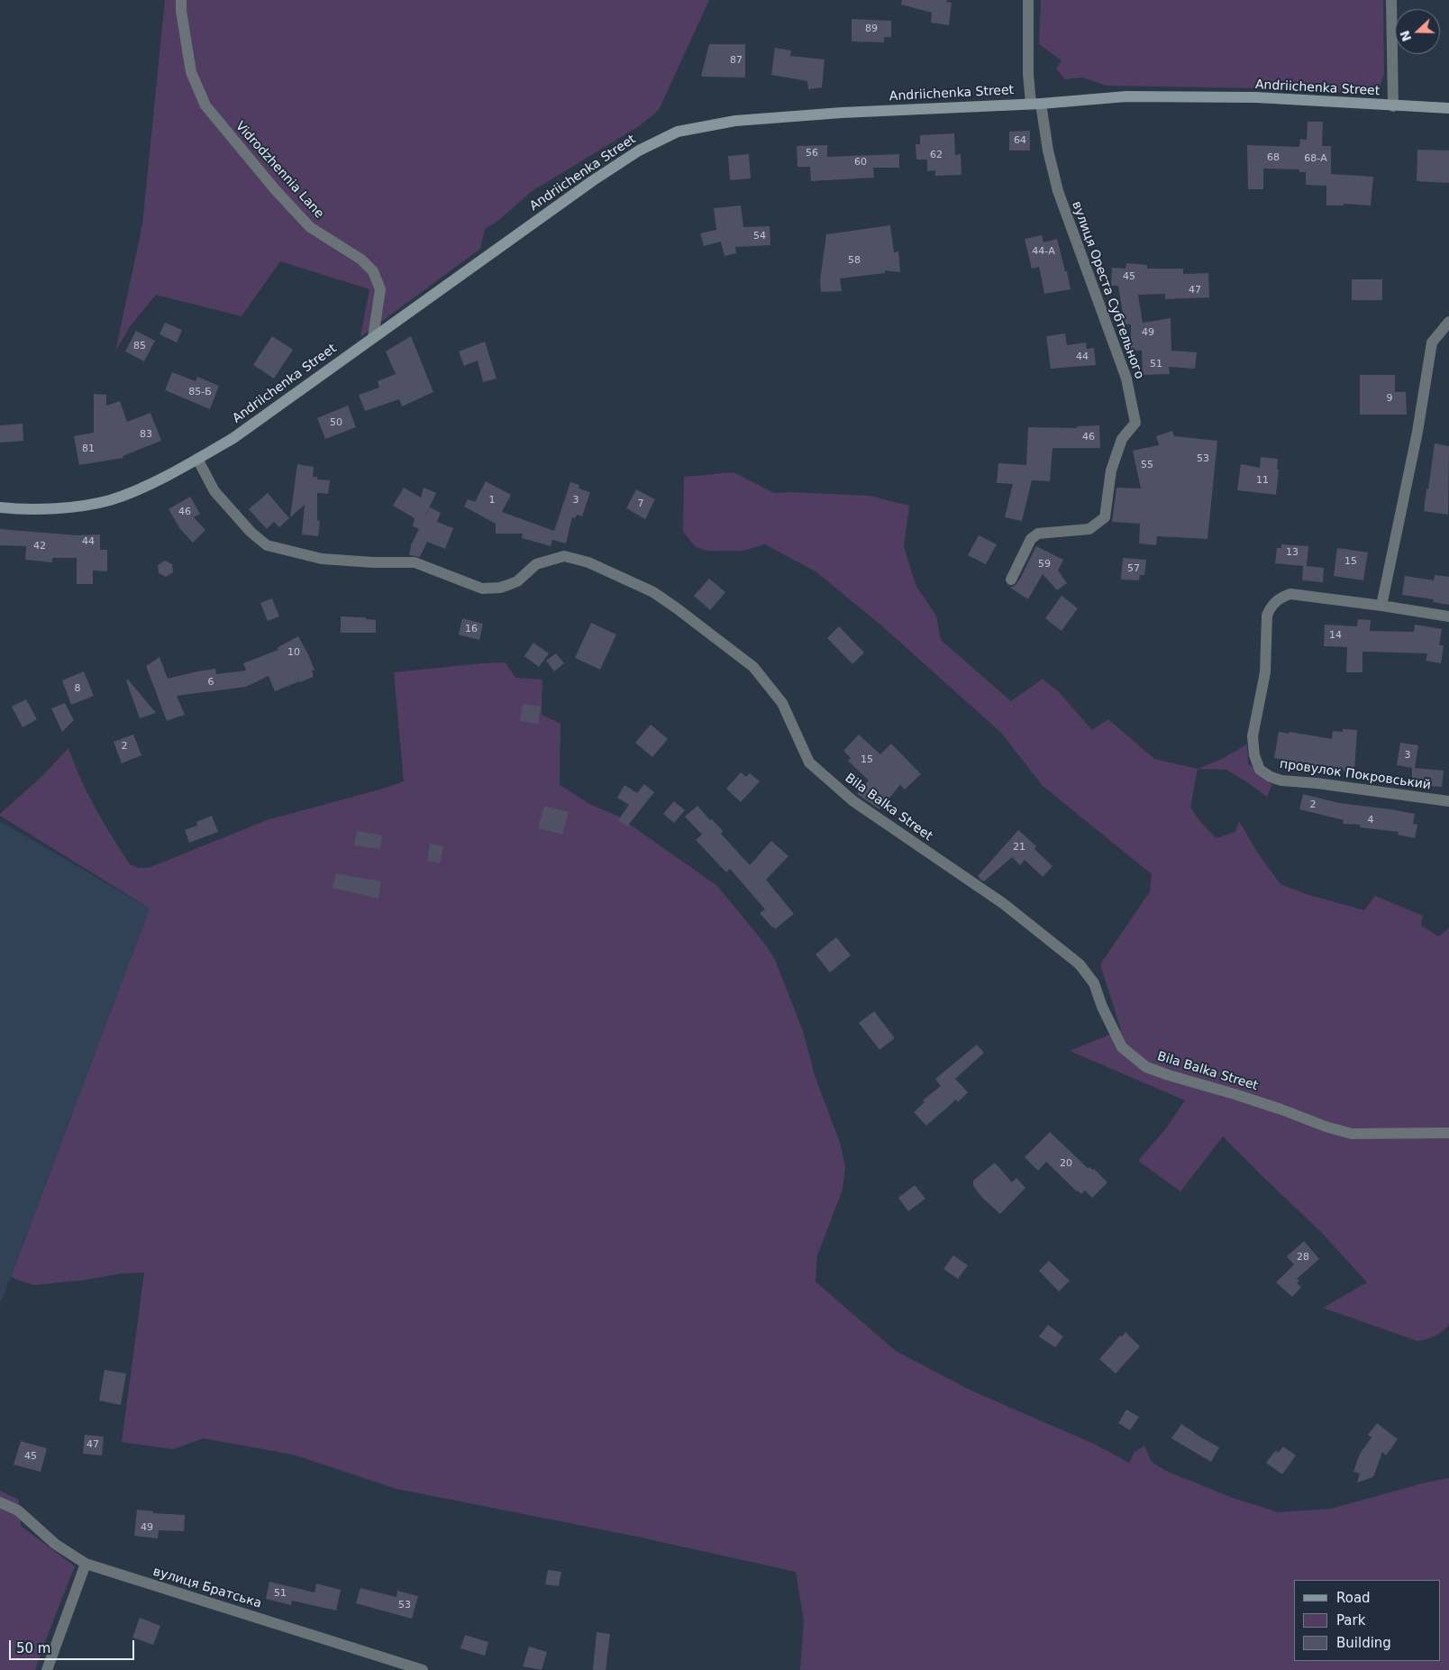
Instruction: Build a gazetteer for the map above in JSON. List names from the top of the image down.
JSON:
{
  "streets": {
    "street": [
      "Andriichenka Street",
      "Vidrodzhennia Lane",
      "вулиця Ореста Субтельного",
      "провулок Покровський",
      "Bila Balka Street",
      "вулиця Братська"
    ]
  },
  "crossings": [
    ["Andriichenka Street", "Vidrodzhennia Lane"],
    ["Andriichenka Street", "вулиця Ореста Субтельного"],
    ["Andriichenka Street", "Bila Balka Street"]
  ],
  "house_numbers": [
    "89",
    "87",
    "64",
    "56",
    "62",
    "68",
    "68-А",
    "60",
    "54",
    "44-А",
    "58",
    "45",
    "47",
    "49",
    "85",
    "44",
    "51",
    "85-Б",
    "9",
    "50",
    "83",
    "46",
    "81",
    "53",
    "55",
    "11",
    "1",
    "3",
    "7",
    "46",
    "44",
    "42",
    "13",
    "15",
    "59",
    "57",
    "16",
    "14",
    "10",
    "6",
    "8",
    "2",
    "3",
    "15",
    "2",
    "4",
    "21",
    "20",
    "28",
    "47",
    "45",
    "49",
    "51",
    "53"
  ],
  "legend": ["Road", "Park", "Building"],
  "scale_bar": "50 m",
  "north": "left"
}
